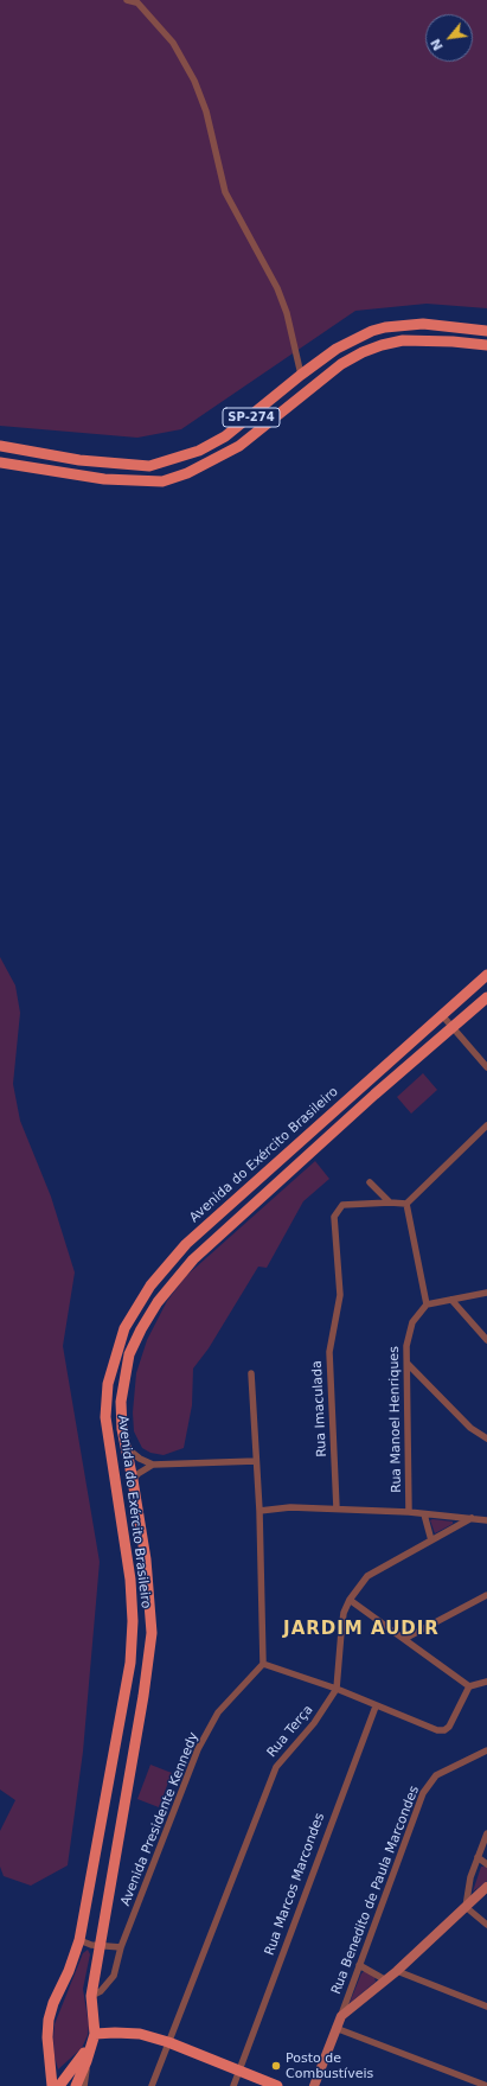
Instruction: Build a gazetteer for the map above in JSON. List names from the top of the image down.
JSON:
{
  "streets": {
    "main road": ["SP-274", "Avenida do Exército Brasileiro"],
    "street": [
      "Rua Imaculada",
      "Rua Manoel Henriques",
      "Rua Terça",
      "Avenida Presidente Kennedy",
      "Rua Marcos Marcondes",
      "Rua Benedito de Paula Marcondes"
    ]
  },
  "crossings": [
    ["Avenida do Exército Brasileiro", "Avenida Presidente Kennedy"]
  ],
  "districts": ["JARDIM AUDIR"],
  "places": ["Posto de Combustíveis"],
  "north": "bottom left"
}
